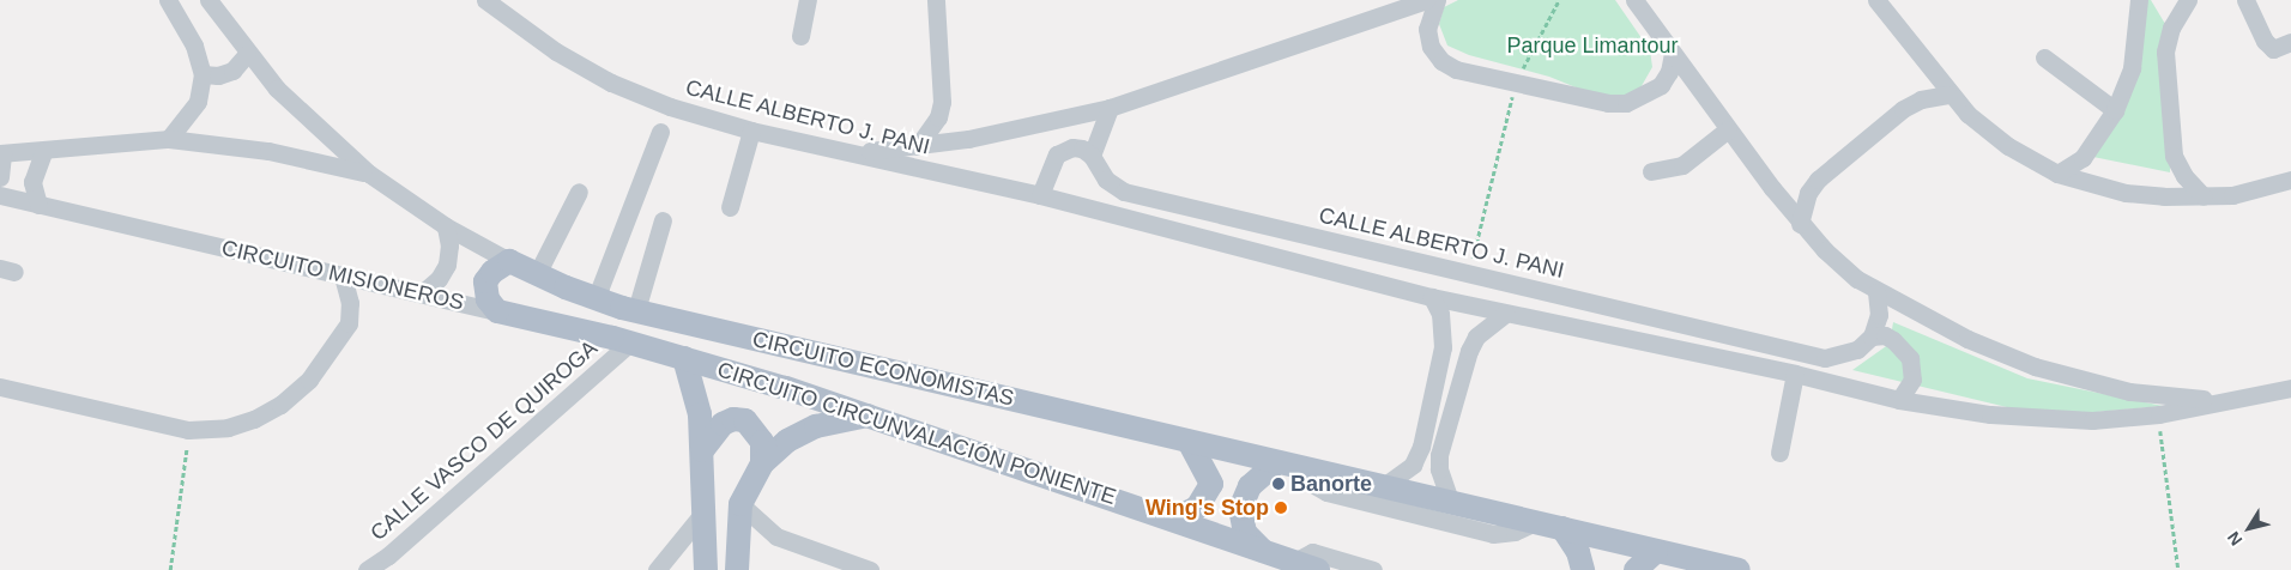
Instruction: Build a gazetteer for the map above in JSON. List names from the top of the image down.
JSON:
{
  "streets": {
    "main road": ["CIRCUITO MISIONEROS", "CIRCUITO ECONOMISTAS", "CIRCUITO CIRCUNVALACIÓN PONIENTE"],
    "street": ["CALLE ALBERTO J. PANI", "CALLE VASCO DE QUIROGA"]
  },
  "crossings": [
    ["CIRCUITO MISIONEROS", "CIRCUITO CIRCUNVALACIÓN PONIENTE"],
    ["CIRCUITO MISIONEROS", "CALLE VASCO DE QUIROGA"]
  ],
  "parks": ["Parque Limantour"],
  "places": ["Banorte", "Wing's Stop"],
  "north": "bottom left"
}
